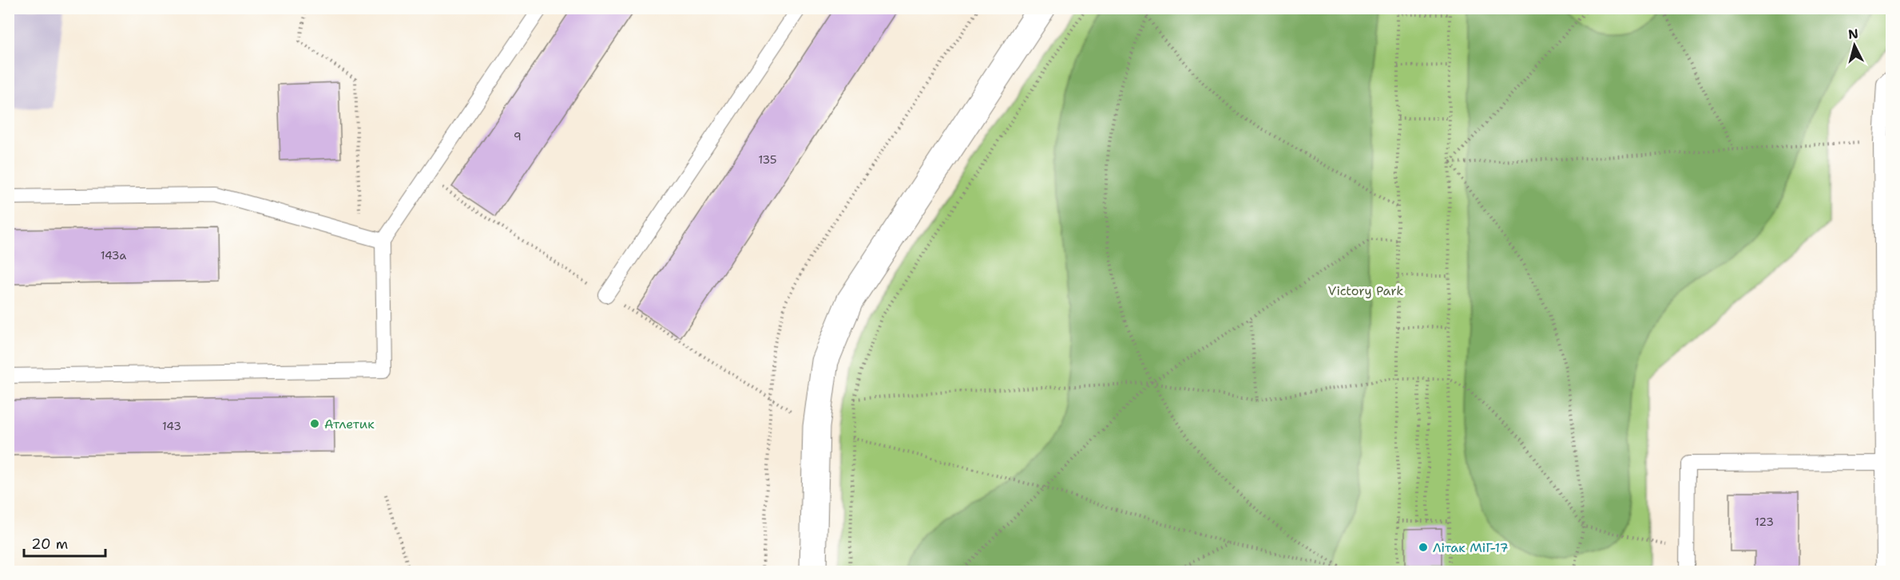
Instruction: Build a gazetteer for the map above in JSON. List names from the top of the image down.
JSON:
{
  "parks": ["Victory Park"],
  "places": ["Атлетик", "Літак МіГ-17"],
  "house_numbers": [
    "9",
    "135",
    "143а",
    "143",
    "123"
  ],
  "scale_bar": "20 m",
  "north": "top"
}
